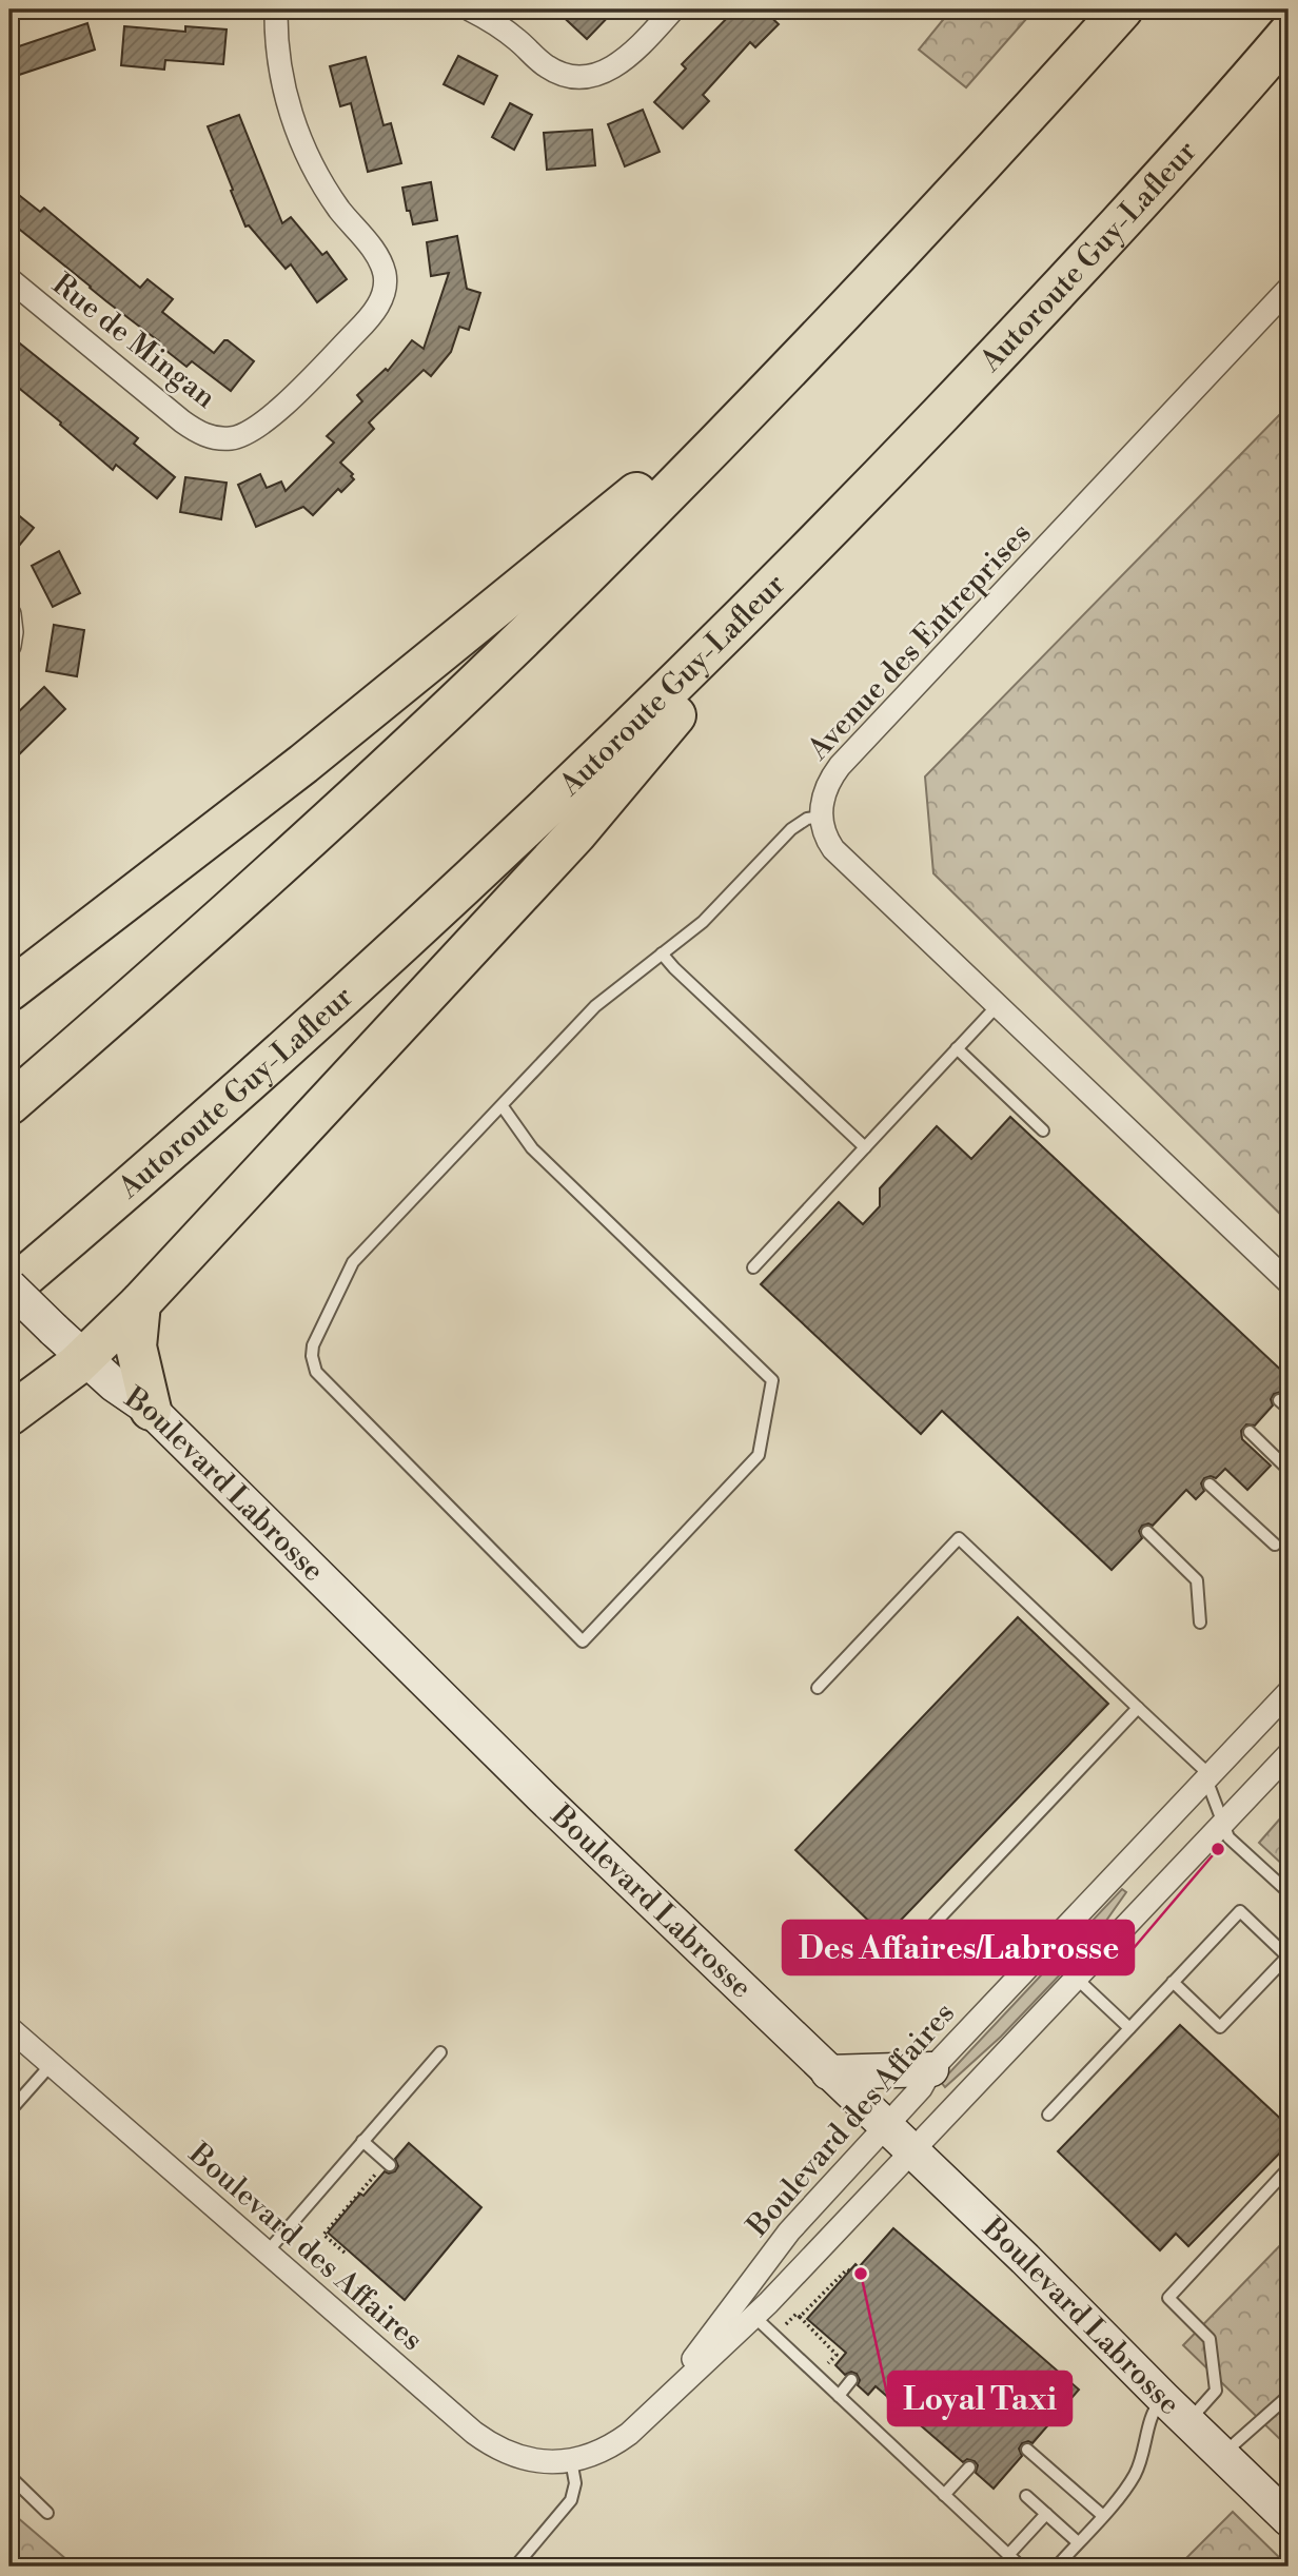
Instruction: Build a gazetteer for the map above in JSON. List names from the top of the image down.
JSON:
{
  "streets": {
    "highway": ["Autoroute Guy-Lafleur"],
    "street": [
      "Rue de Mingan",
      "Avenue des Entreprises",
      "Boulevard Labrosse",
      "Boulevard des Affaires"
    ]
  },
  "crossings": [
    ["Autoroute Guy-Lafleur", "Boulevard Labrosse"],
    ["Boulevard Labrosse", "Boulevard des Affaires"]
  ],
  "places": ["Des Affaires/Labrosse", "Loyal Taxi"]
}
